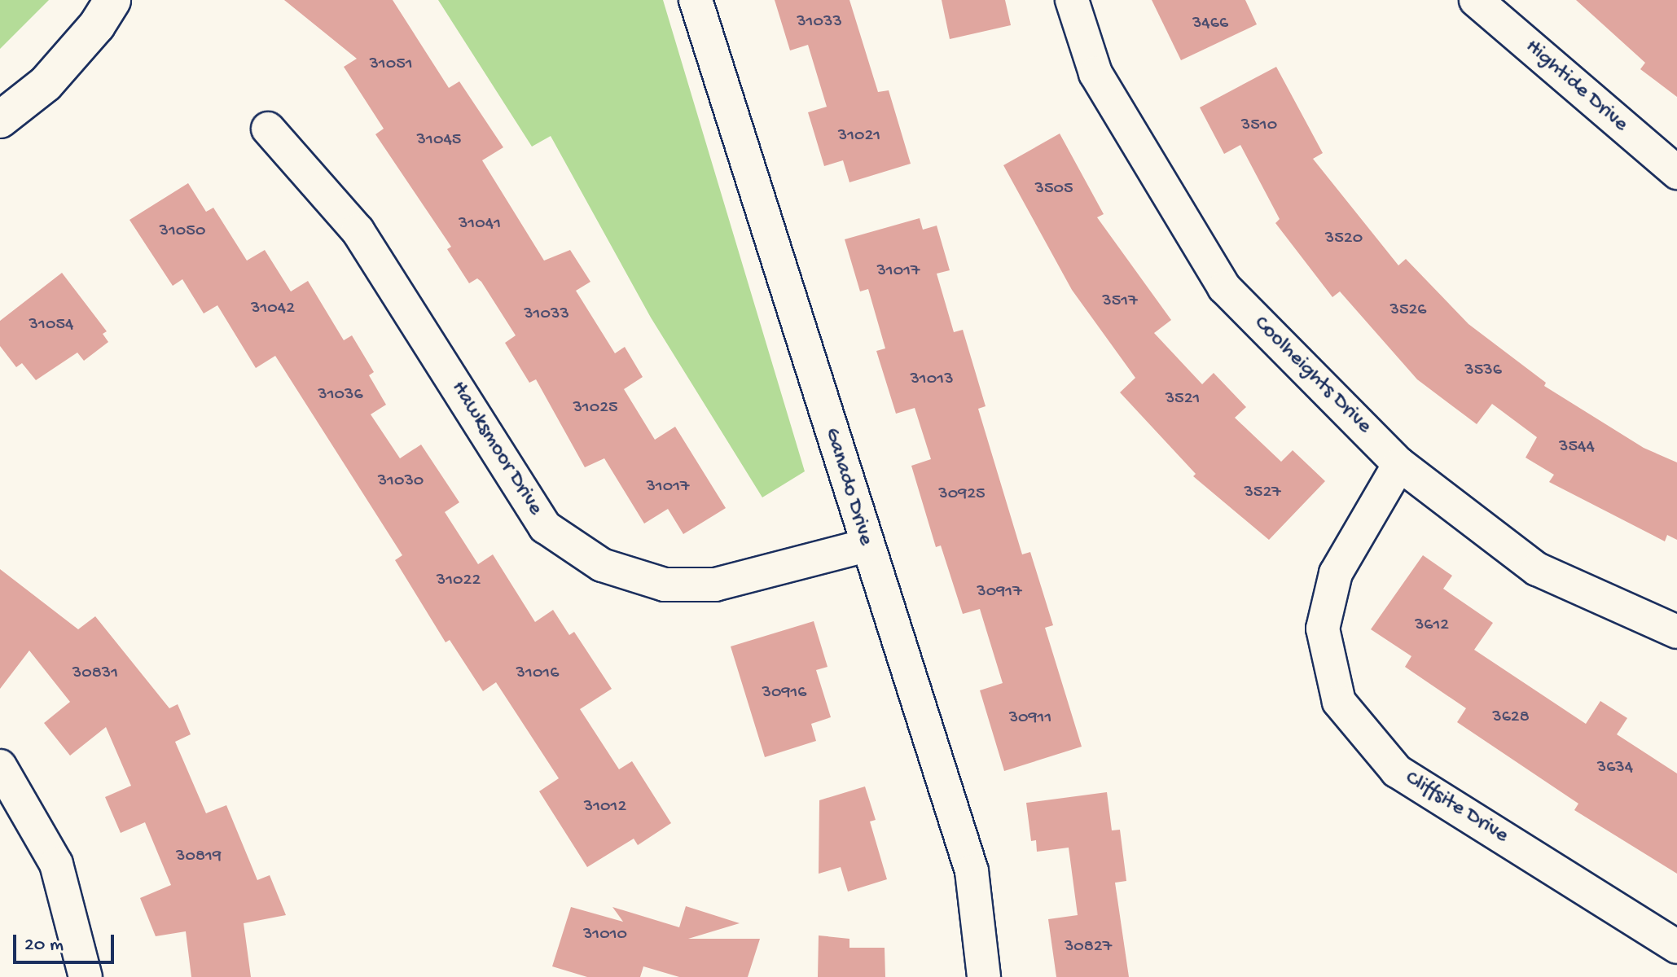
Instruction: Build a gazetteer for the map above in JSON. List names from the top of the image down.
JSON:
{
  "streets": {
    "street": [
      "Hightide Drive",
      "Coolheights Drive",
      "Hawksmoor Drive",
      "Ganado Drive",
      "Cliffsite Drive"
    ]
  },
  "crossings": [
    ["Coolheights Drive", "Cliffsite Drive"],
    ["Hawksmoor Drive", "Ganado Drive"]
  ],
  "house_numbers": [
    "31033",
    "3466",
    "31051",
    "3510",
    "31021",
    "31045",
    "3505",
    "31041",
    "31050",
    "3520",
    "31017",
    "3517",
    "31042",
    "3526",
    "31033",
    "31054",
    "3536",
    "31013",
    "31036",
    "3521",
    "31025",
    "3544",
    "31030",
    "31017",
    "3527",
    "30925",
    "31022",
    "30917",
    "3612",
    "30831",
    "31016",
    "30916",
    "3628",
    "30911",
    "3634",
    "31012",
    "30819",
    "31010",
    "30827"
  ],
  "scale_bar": "20 m"
}
